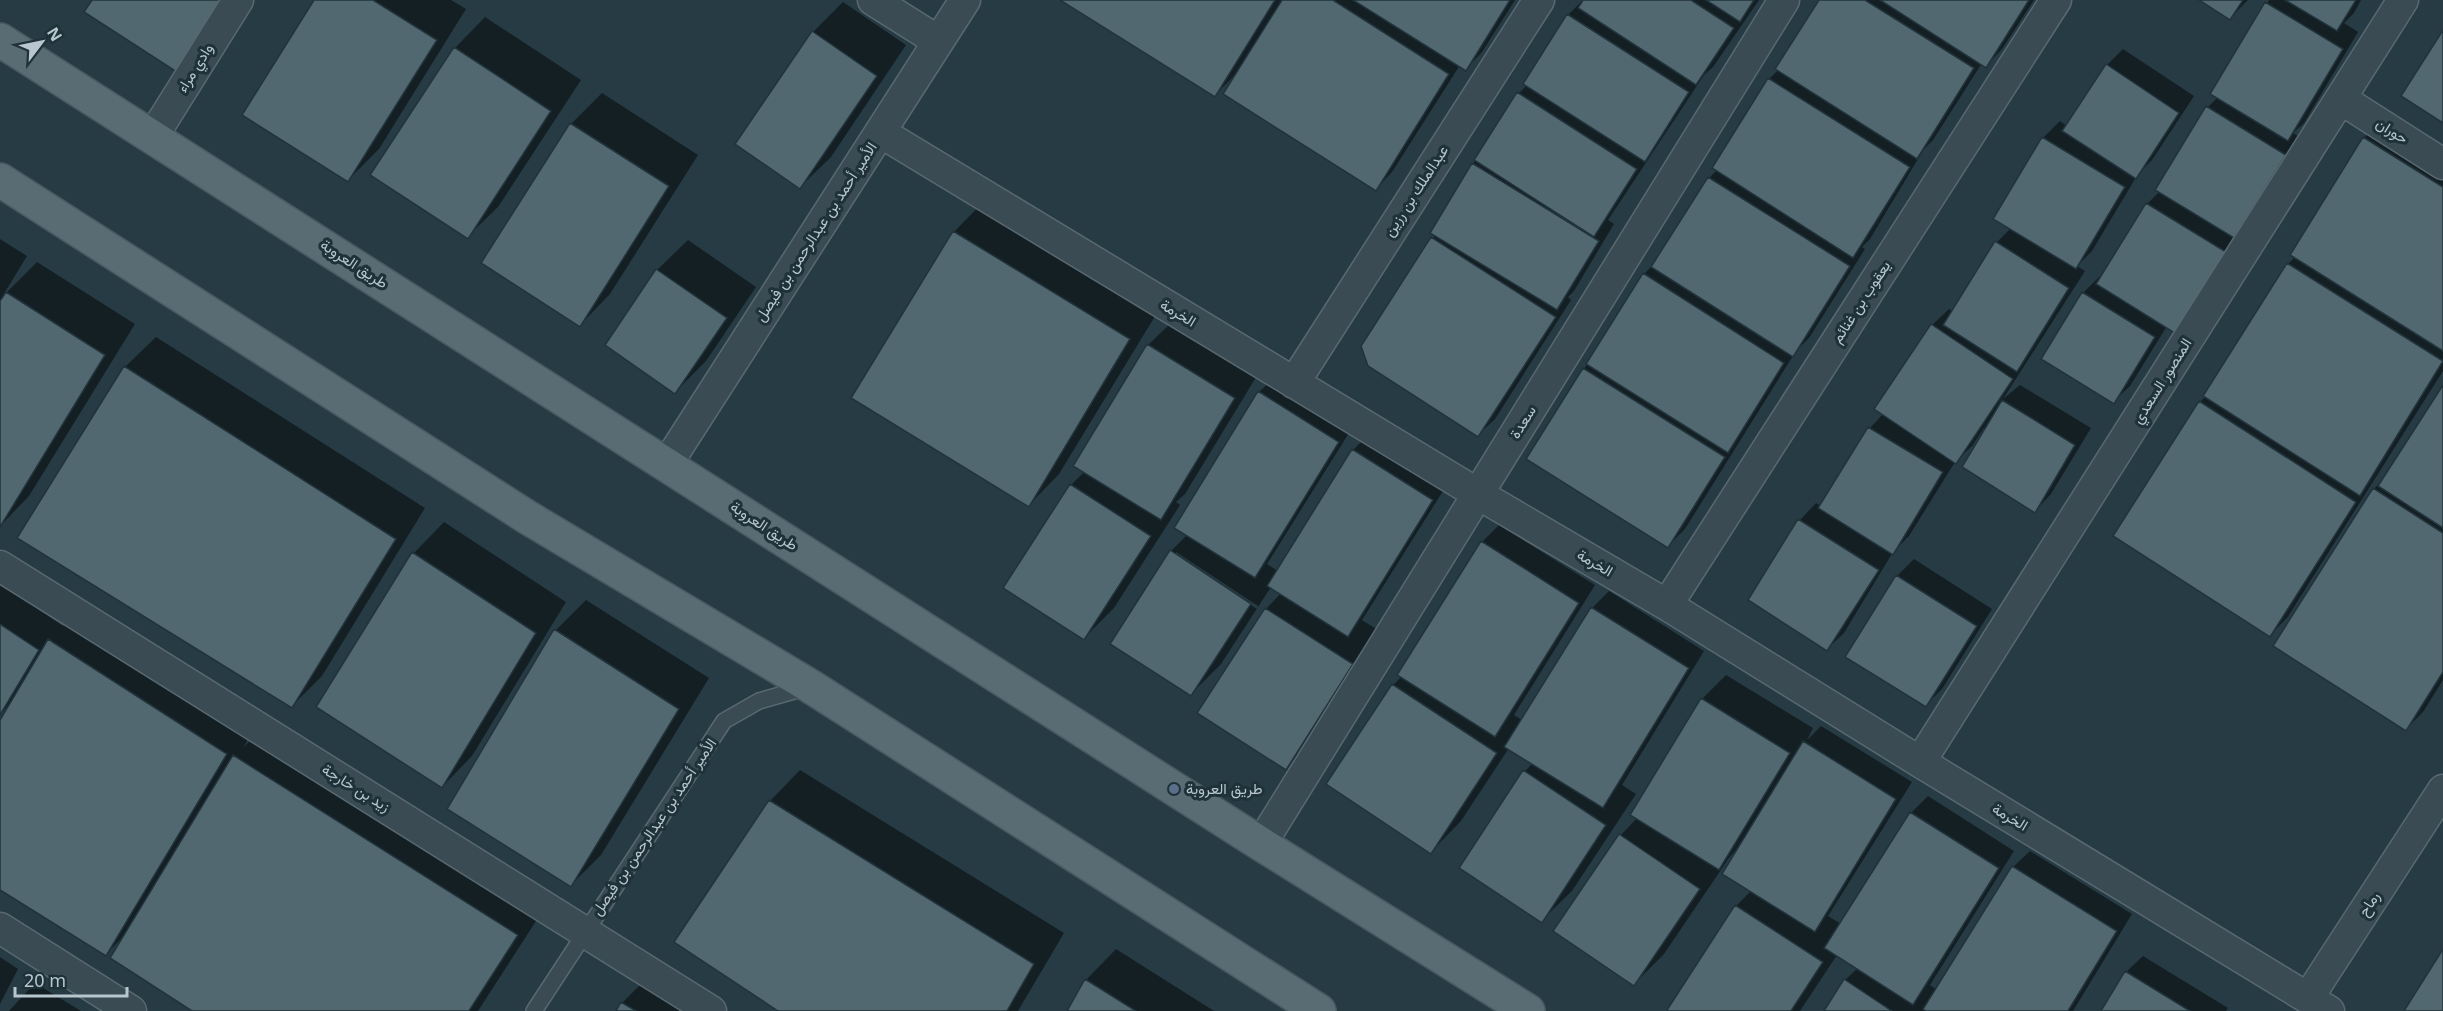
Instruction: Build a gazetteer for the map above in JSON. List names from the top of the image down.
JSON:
{
  "streets": {
    "main road": ["طريق العروبة"],
    "street": [
      "وادي مراء",
      "حوران",
      "عبدالملك بن رزين",
      "الأمير أحمد بن عبدالرحمن بن فيصل",
      "يعقوب بن غنائم",
      "الخرمة",
      "المنصور السعدي",
      "سعدة",
      "زيد بن خارجة",
      "رماح"
    ]
  },
  "crossings": [
    ["وادي مراء", "طريق العروبة"],
    ["حوران", "المنصور السعدي"],
    ["عبدالملك بن رزين", "الخرمة"],
    ["الأمير أحمد بن عبدالرحمن بن فيصل", "طريق العروبة"],
    ["الأمير أحمد بن عبدالرحمن بن فيصل", "الخرمة"],
    ["الأمير أحمد بن عبدالرحمن بن فيصل", "زيد بن خارجة"],
    ["طريق العروبة", "سعدة"],
    ["يعقوب بن غنائم", "الخرمة"],
    ["الخرمة", "المنصور السعدي"],
    ["الخرمة", "سعدة"],
    ["الخرمة", "رماح"]
  ],
  "places": ["طريق العروبة"],
  "scale_bar": "20 m",
  "north": "top right"
}
